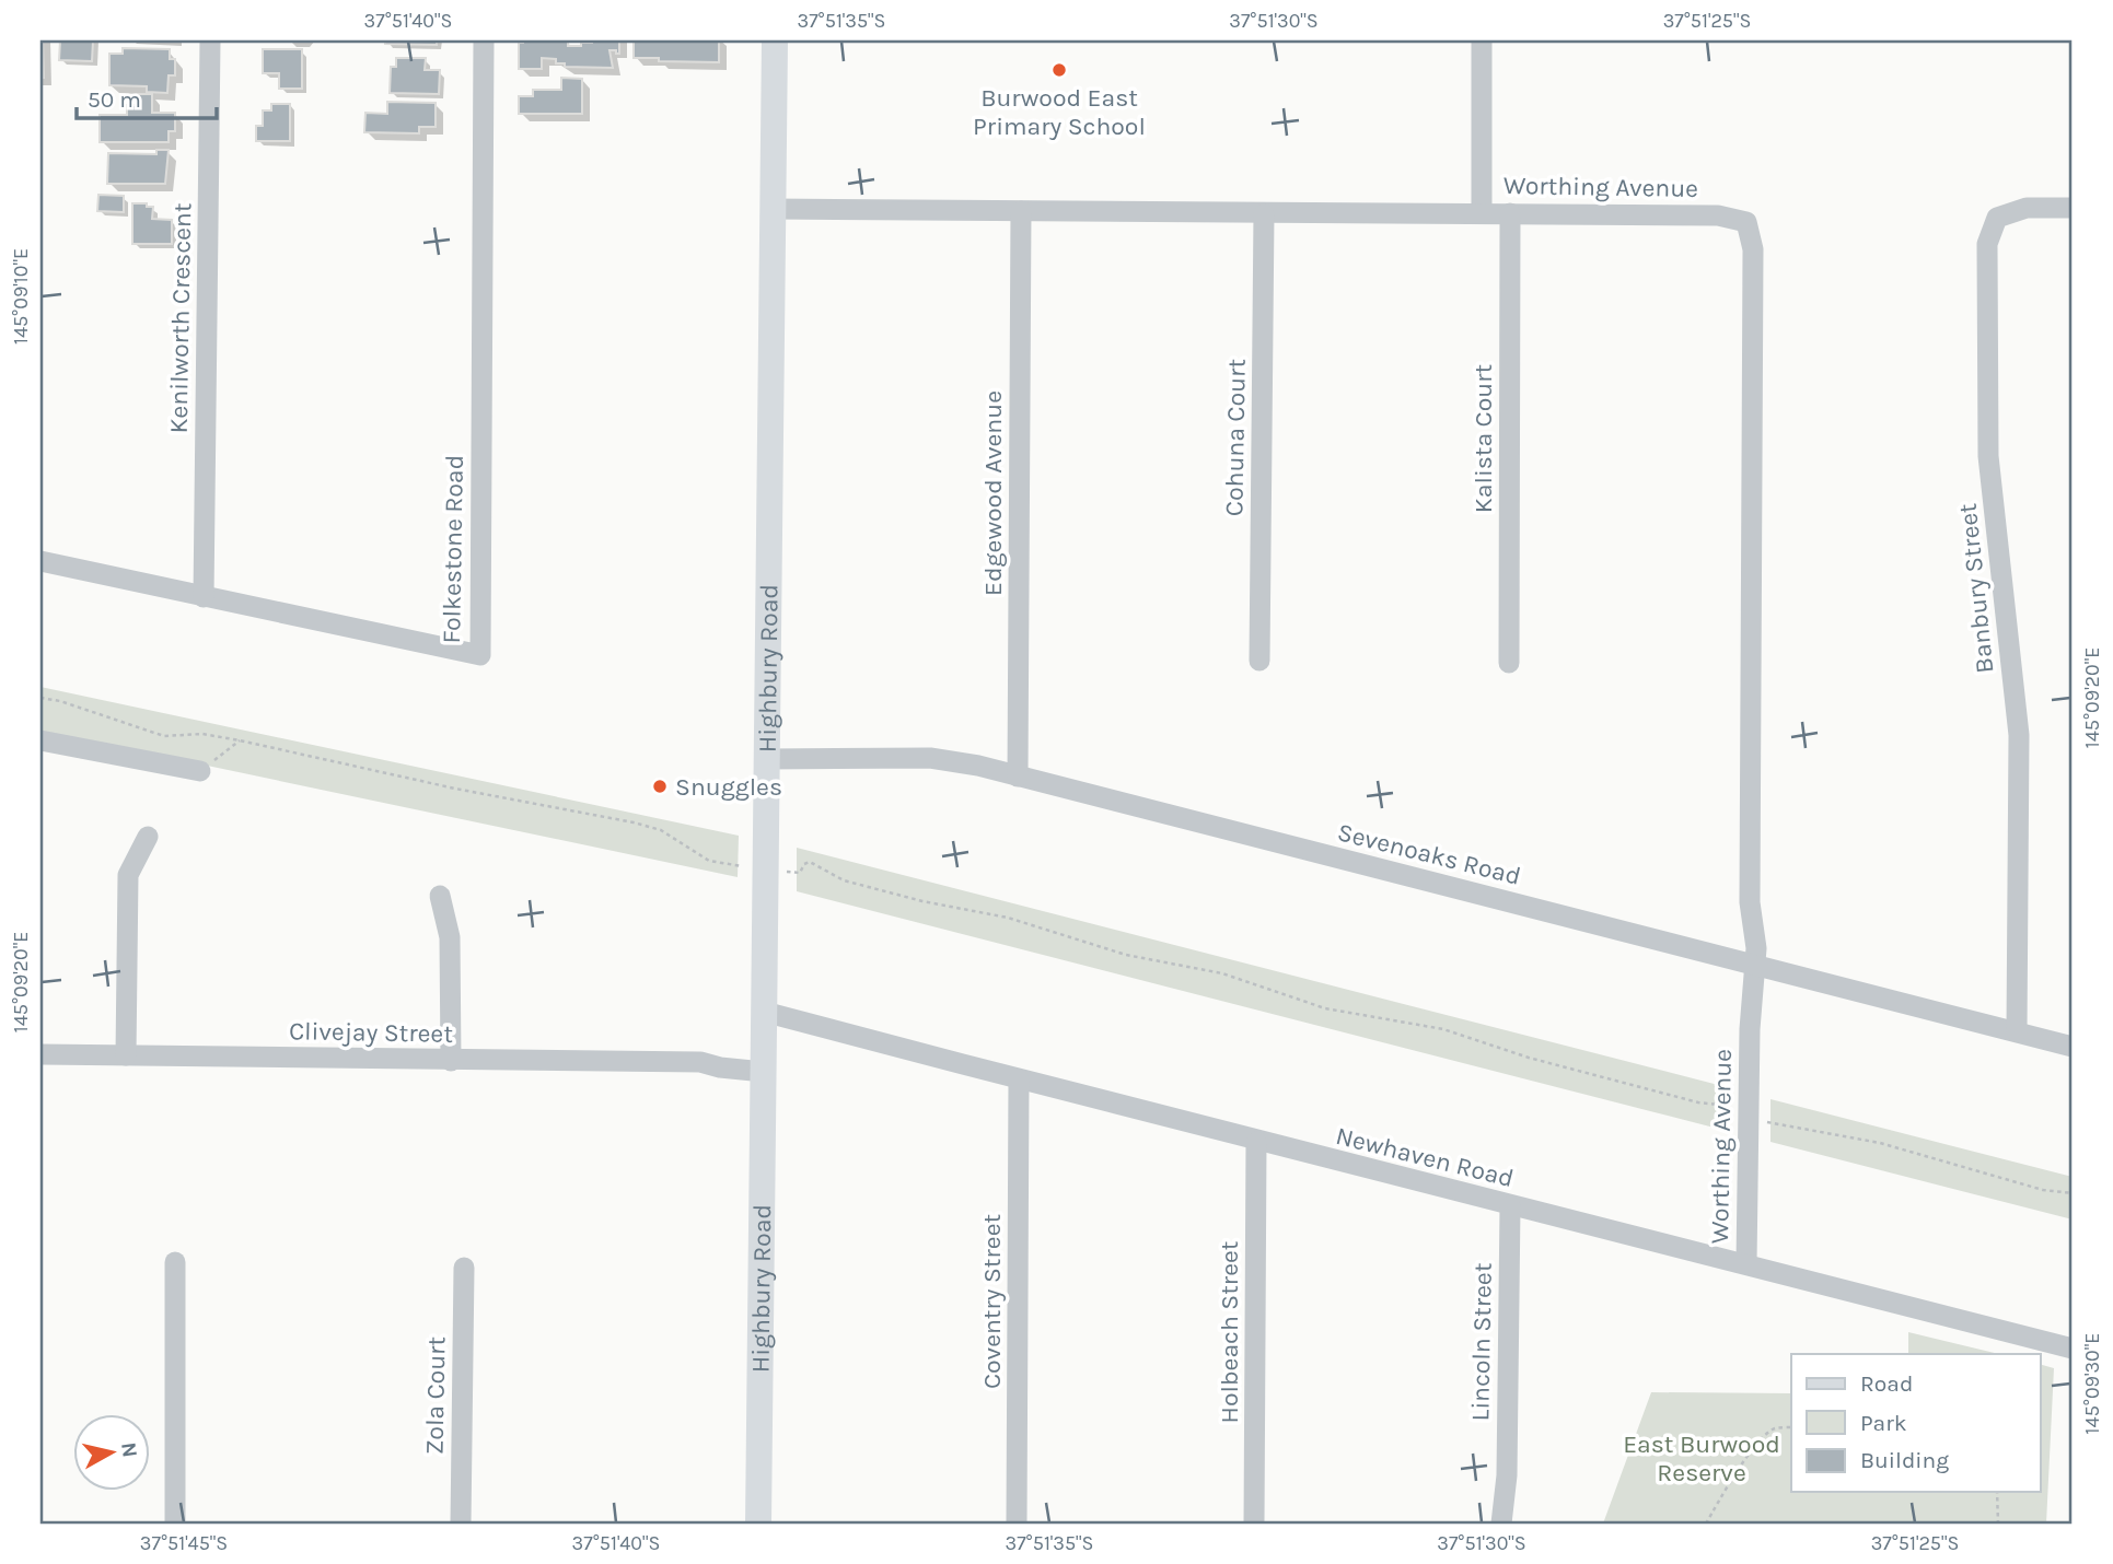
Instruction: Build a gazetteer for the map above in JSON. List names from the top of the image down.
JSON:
{
  "streets": {
    "main road": ["Highbury Road"],
    "street": [
      "Worthing Avenue",
      "Kenilworth Crescent",
      "Cohuna Court",
      "Kalista Court",
      "Edgewood Avenue",
      "Folkestone Road",
      "Banbury Street",
      "Sevenoaks Road",
      "Clivejay Street",
      "Newhaven Road",
      "Coventry Street",
      "Holbeach Street",
      "Lincoln Street",
      "Zola Court"
    ]
  },
  "crossings": [
    ["Worthing Avenue", "Cohuna Court"],
    ["Worthing Avenue", "Kalista Court"],
    ["Worthing Avenue", "Edgewood Avenue"],
    ["Worthing Avenue", "Highbury Road"],
    ["Worthing Avenue", "Sevenoaks Road"],
    ["Worthing Avenue", "Newhaven Road"],
    ["Kenilworth Crescent", "Folkestone Road"],
    ["Edgewood Avenue", "Sevenoaks Road"],
    ["Banbury Street", "Sevenoaks Road"],
    ["Highbury Road", "Sevenoaks Road"],
    ["Highbury Road", "Clivejay Street"],
    ["Highbury Road", "Newhaven Road"],
    ["Newhaven Road", "Coventry Street"],
    ["Newhaven Road", "Holbeach Street"],
    ["Newhaven Road", "Lincoln Street"]
  ],
  "parks": ["East Burwood Reserve"],
  "places": ["Burwood East Primary School", "Snuggles"],
  "legend": ["Road", "Park", "Building"],
  "scale_bar": "50 m",
  "north": "right",
  "coordinates": [
    "37°51'40\"S",
    "37°51'35\"S",
    "37°51'30\"S",
    "37°51'25\"S",
    "145°09'10\"E",
    "145°09'20\"E",
    "145°09'30\"E",
    "37°51'45\"S"
  ]
}
